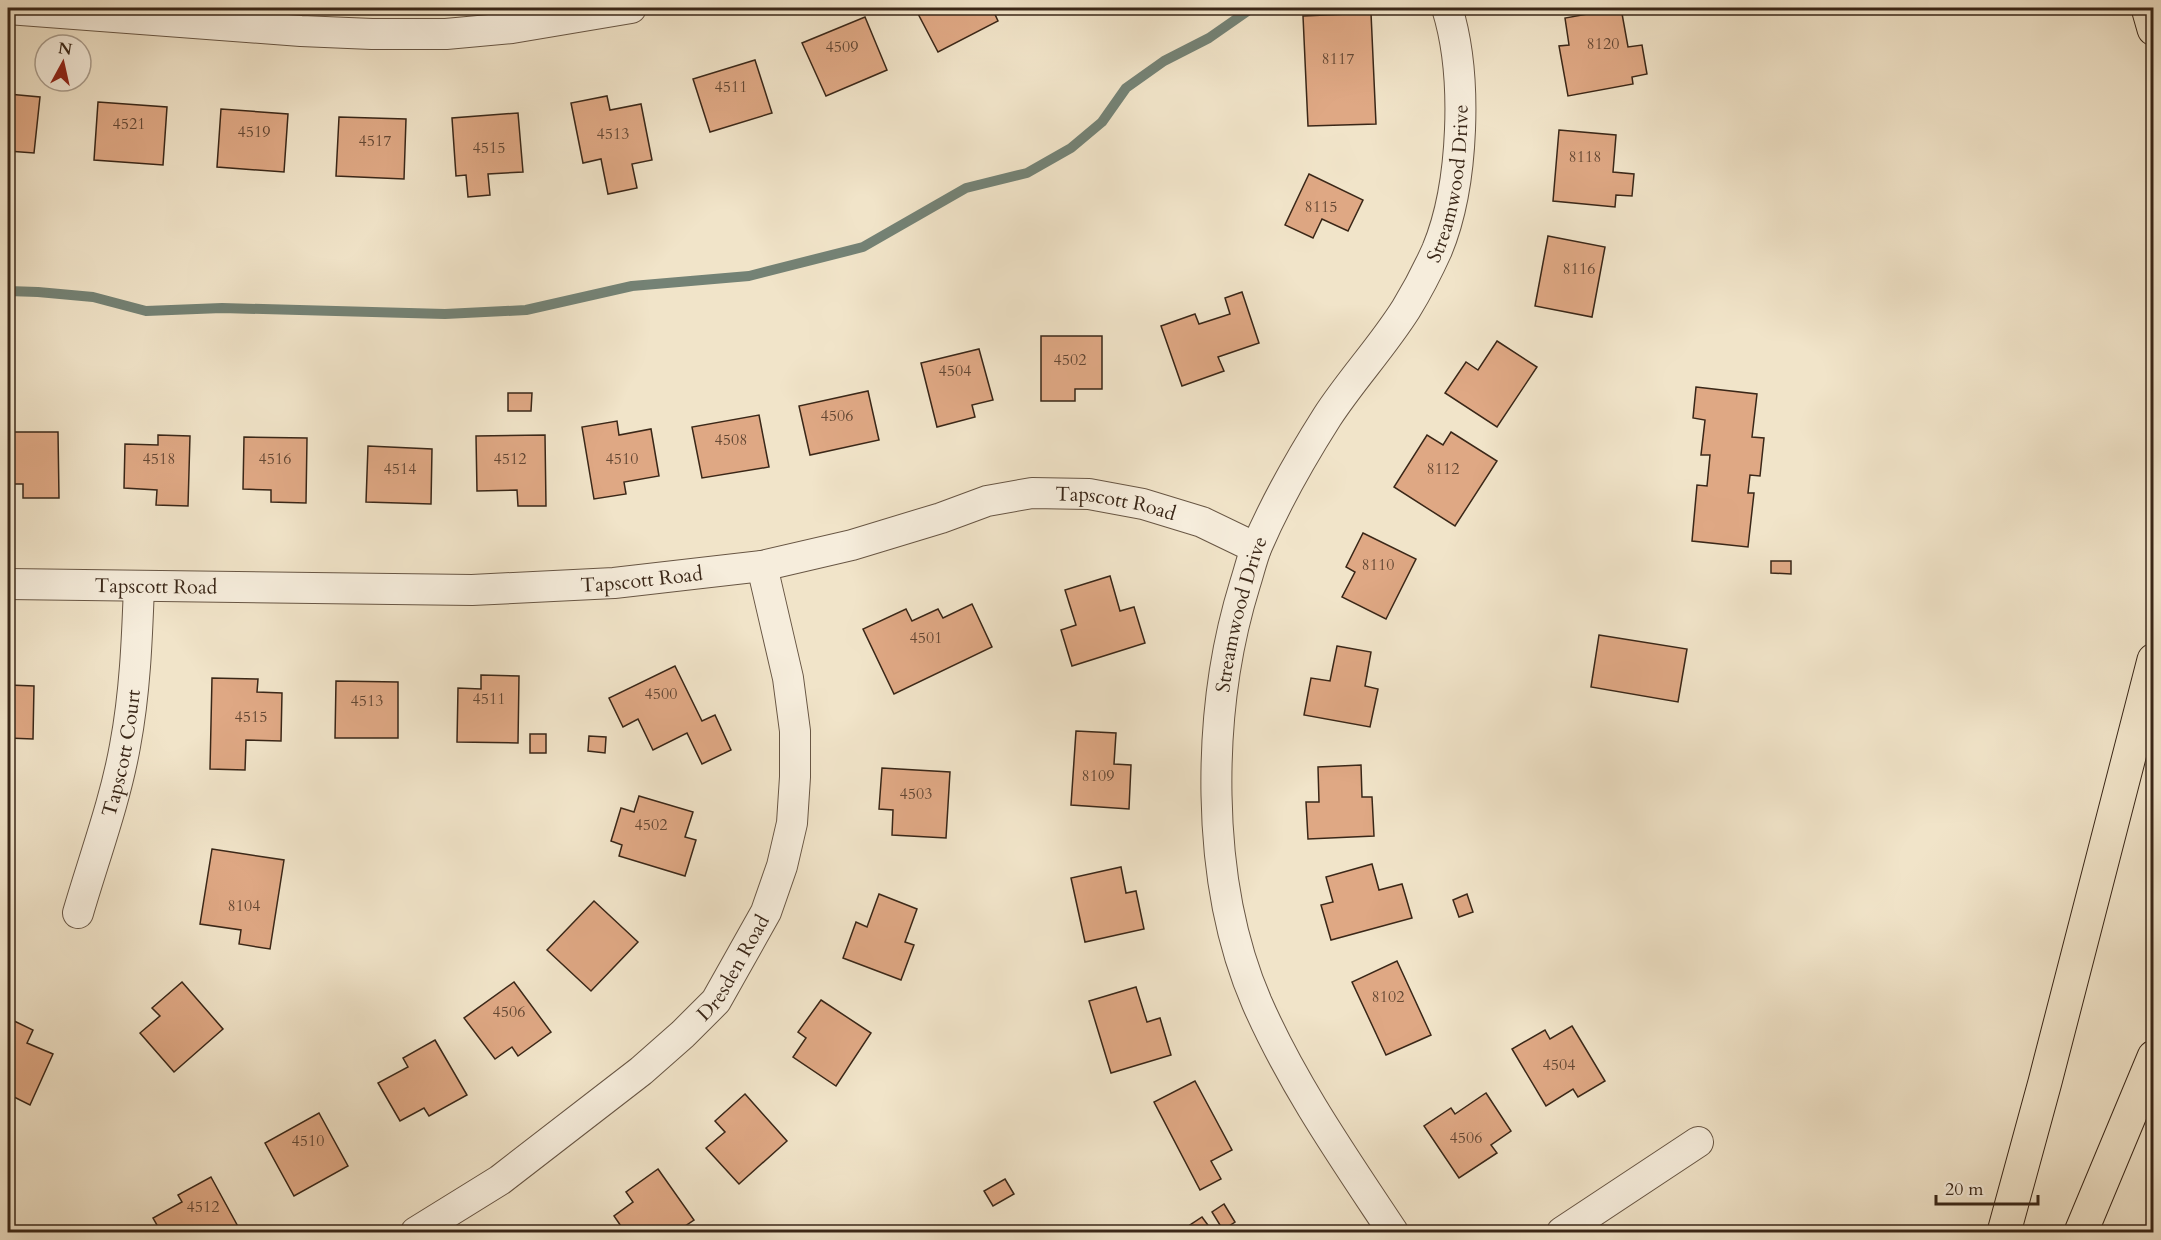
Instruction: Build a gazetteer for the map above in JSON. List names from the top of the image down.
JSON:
{
  "streets": {
    "street": [
      "Streamwood Drive",
      "Tapscott Road",
      "Tapscott Court",
      "Dresden Road"
    ]
  },
  "crossings": [
    ["Streamwood Drive", "Tapscott Road"],
    ["Tapscott Road", "Tapscott Court"],
    ["Tapscott Road", "Dresden Road"]
  ],
  "house_numbers": [
    "8120",
    "4509",
    "8117",
    "4511",
    "4521",
    "4519",
    "4513",
    "4517",
    "4515",
    "8118",
    "8115",
    "8116",
    "4502",
    "4504",
    "4506",
    "4508",
    "4518",
    "4516",
    "4512",
    "4510",
    "4514",
    "8112",
    "8110",
    "4501",
    "4500",
    "4511",
    "4513",
    "4515",
    "8109",
    "4503",
    "4502",
    "8104",
    "8102",
    "4506",
    "4504",
    "4506",
    "4510",
    "4512"
  ],
  "scale_bar": "20 m",
  "north": "top"
}
